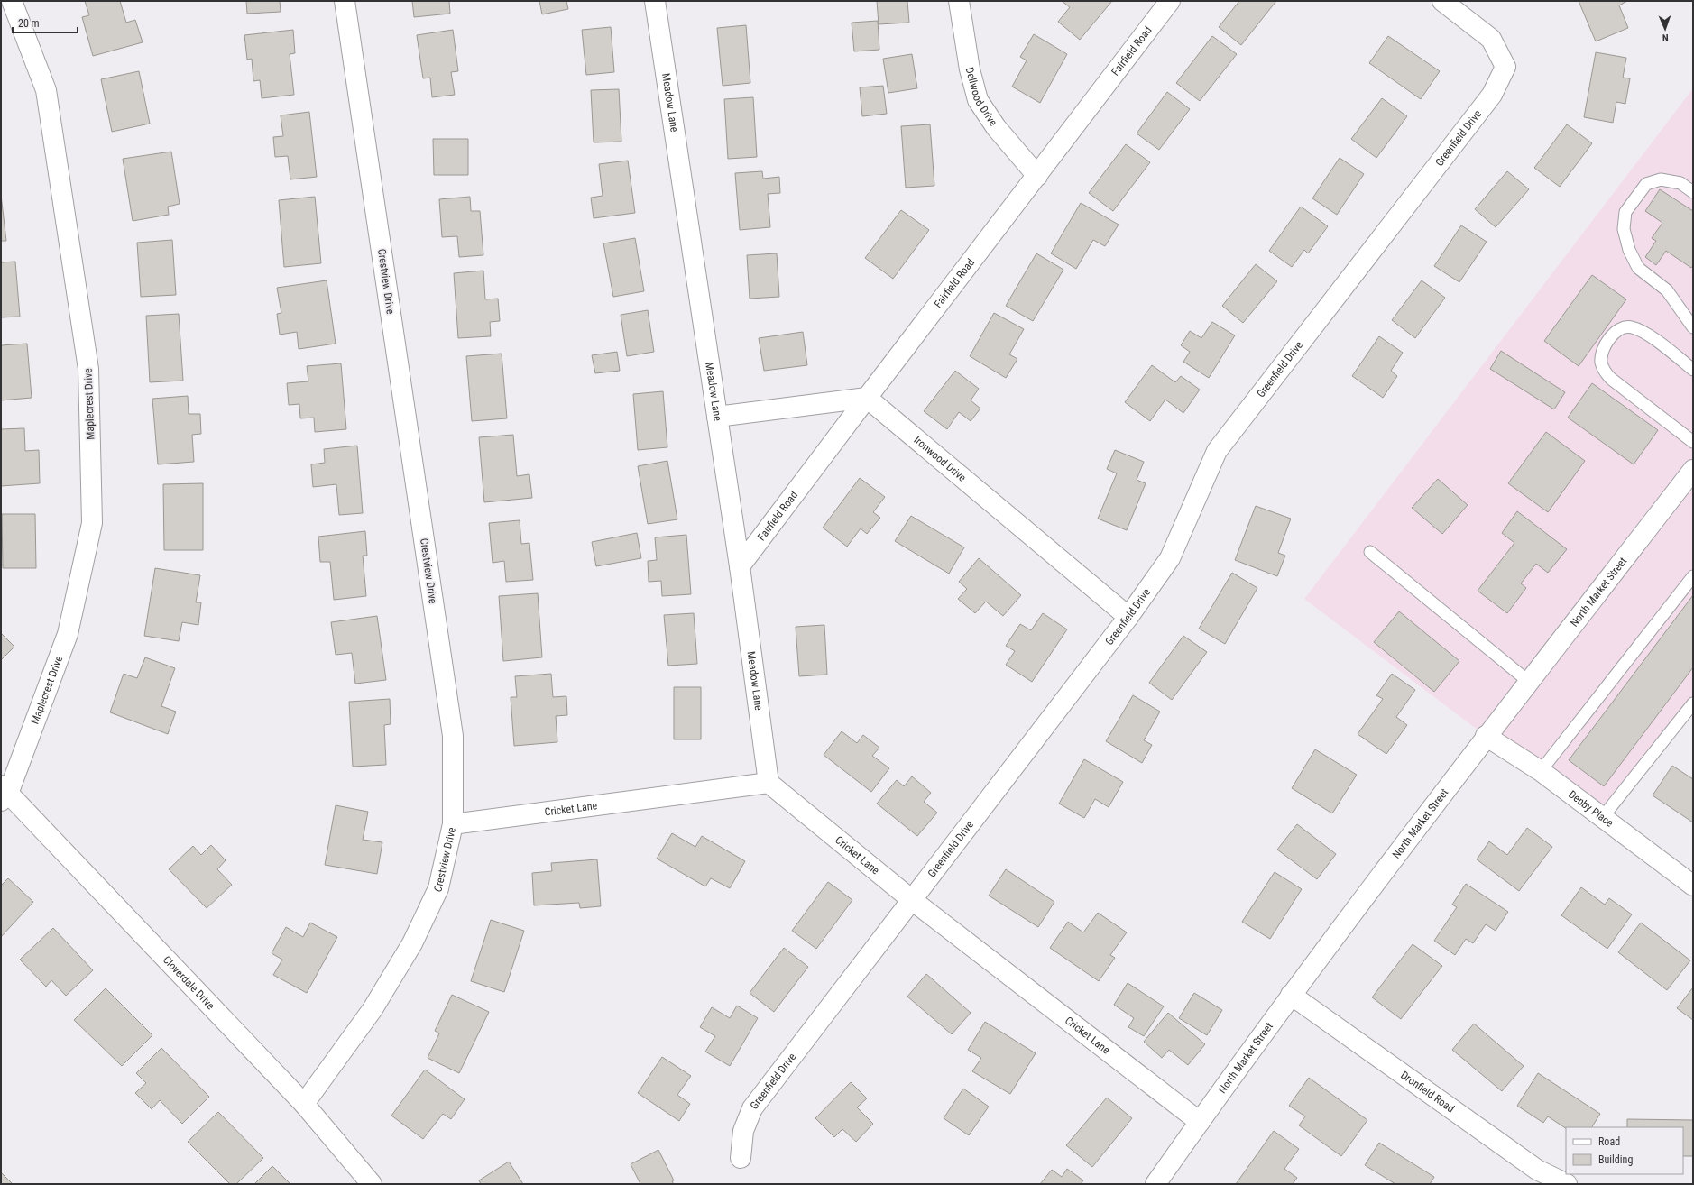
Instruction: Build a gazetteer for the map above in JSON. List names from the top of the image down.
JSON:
{
  "streets": {
    "street": [
      "Fairfield Road",
      "Dellwood Drive",
      "Meadow Lane",
      "Greenfield Drive",
      "Crestview Drive",
      "Maplecrest Drive",
      "Ironwood Drive",
      "North Market Street",
      "Cricket Lane",
      "Denby Place",
      "Cloverdale Drive",
      "Dronfield Road"
    ]
  },
  "crossings": [
    ["Fairfield Road", "Dellwood Drive"],
    ["Fairfield Road", "Meadow Lane"],
    ["Fairfield Road", "Ironwood Drive"],
    ["Meadow Lane", "Cricket Lane"],
    ["Greenfield Drive", "Ironwood Drive"],
    ["Greenfield Drive", "Cricket Lane"],
    ["Crestview Drive", "Cricket Lane"],
    ["Crestview Drive", "Cloverdale Drive"],
    ["Maplecrest Drive", "Cloverdale Drive"],
    ["North Market Street", "Cricket Lane"],
    ["North Market Street", "Denby Place"],
    ["North Market Street", "Dronfield Road"]
  ],
  "legend": ["Road", "Building"],
  "scale_bar": "20 m",
  "north": "bottom"
}
